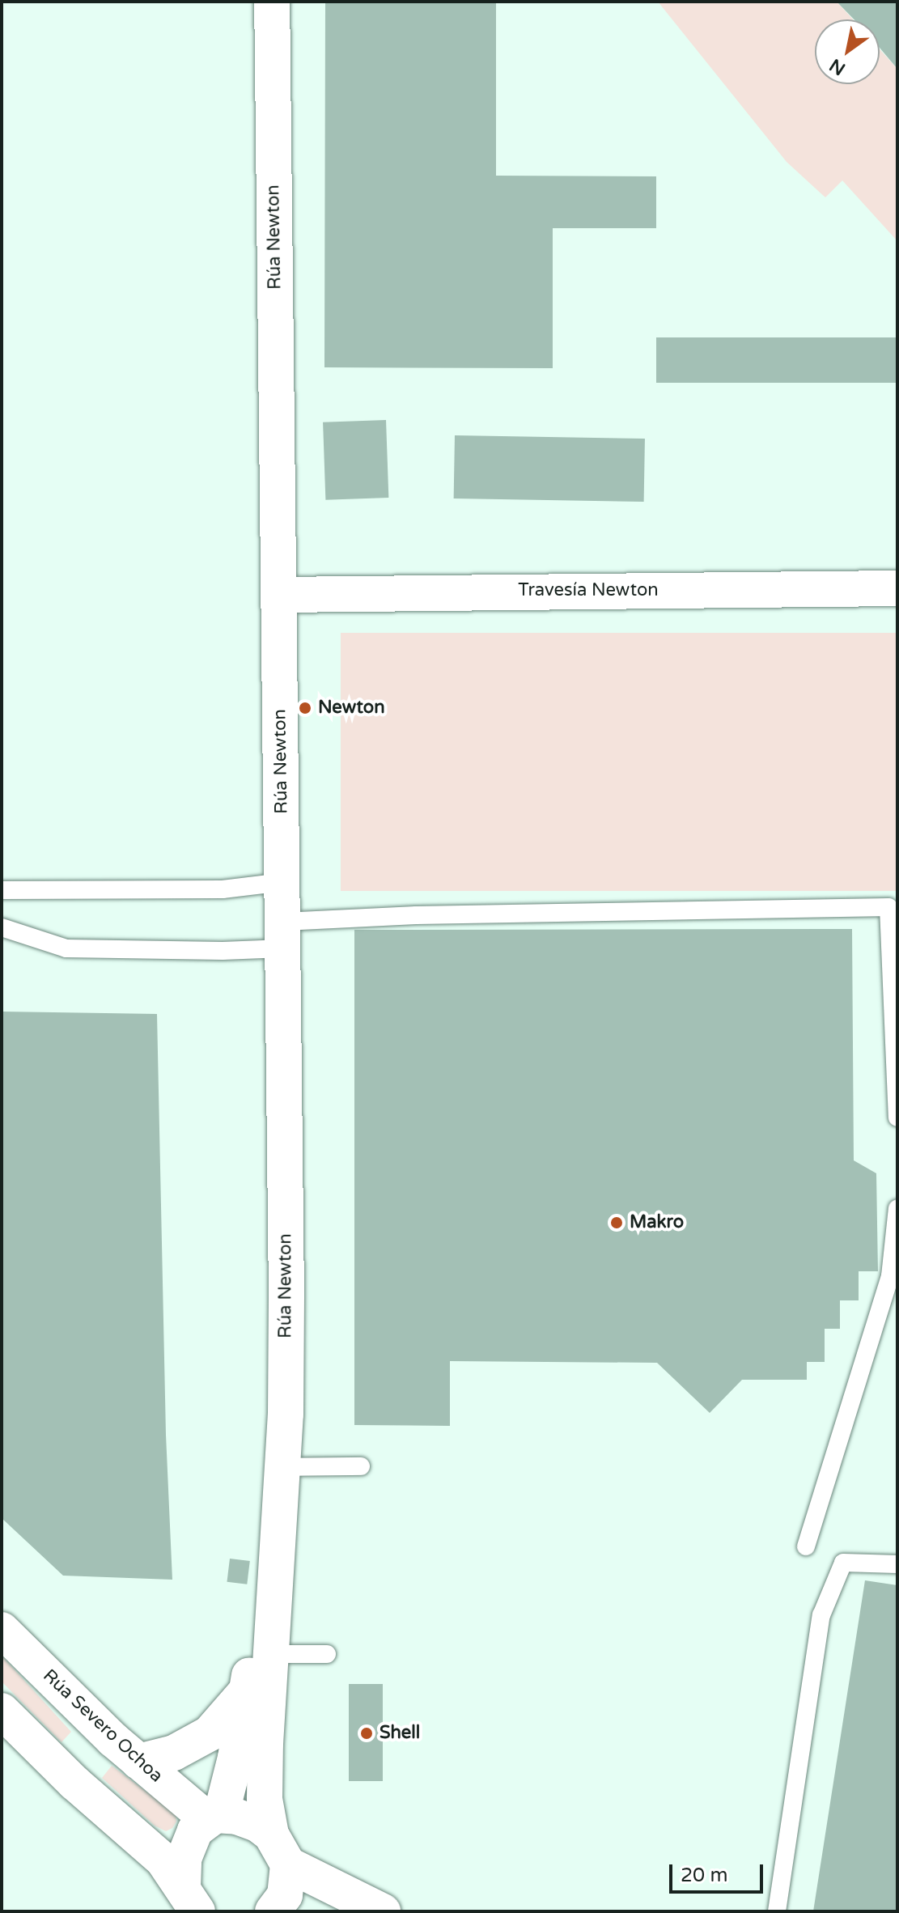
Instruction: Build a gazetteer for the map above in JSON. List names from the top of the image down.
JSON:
{
  "streets": {
    "street": ["Rúa Newton", "Travesía Newton", "Rúa Severo Ochoa"]
  },
  "crossings": [
    ["Rúa Newton", "Travesía Newton"],
    ["Rúa Newton", "Rúa Severo Ochoa"]
  ],
  "places": ["Newton", "Makro", "Shell"],
  "scale_bar": "20 m",
  "north": "bottom left"
}
